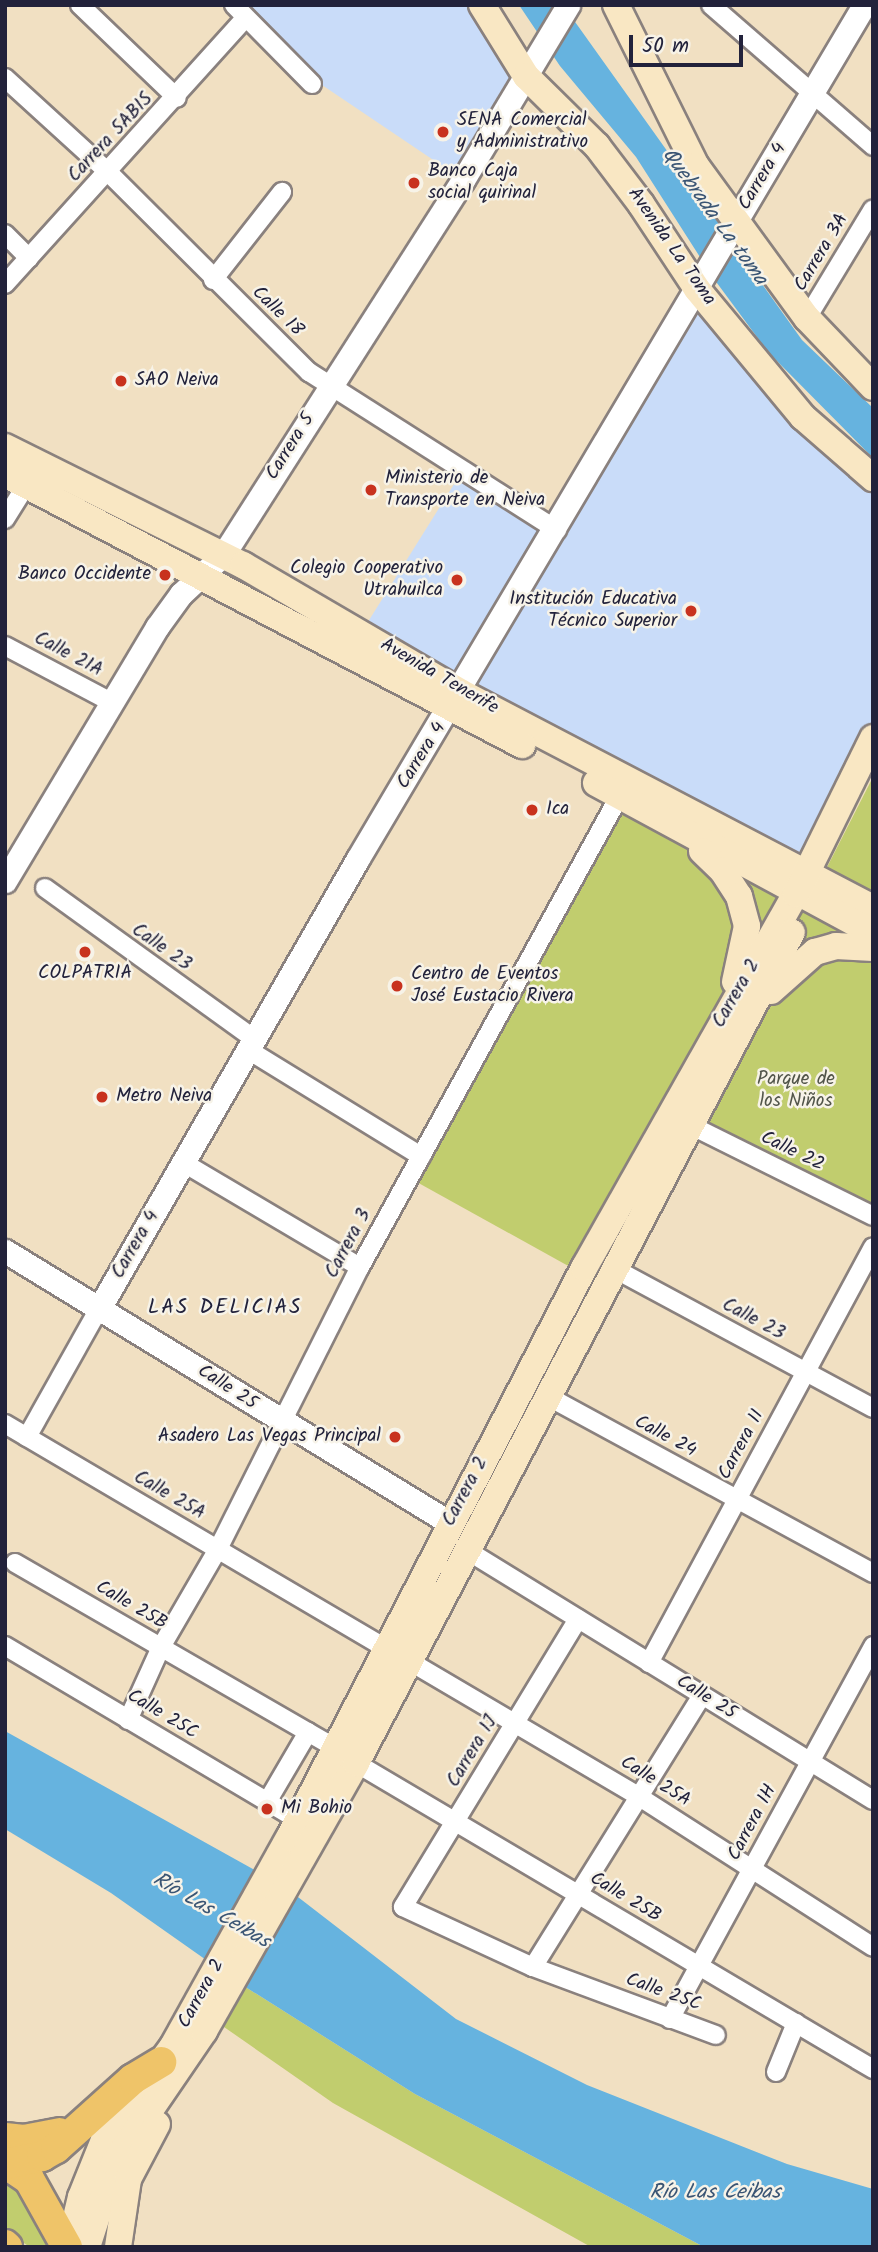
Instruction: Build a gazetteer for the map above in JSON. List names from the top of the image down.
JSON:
{
  "streets": {
    "main road": ["Avenida La Toma", "Avenida Tenerife", "Carrera 2"],
    "street": [
      "Carrera 5ABIS",
      "Carrera 4",
      "Carrera 3A",
      "Calle 18",
      "Carrera 5",
      "Calle 21A",
      "Calle 23",
      "Calle 22",
      "Carrera 3",
      "Calle 25",
      "Calle 24",
      "Carrera 1I",
      "Calle 25A",
      "Calle 25B",
      "Calle 25C",
      "Carrera 1J",
      "Carrera 1H"
    ]
  },
  "crossings": [
    ["Carrera 5ABIS", "Calle 18"],
    ["Carrera 4", "Avenida La Toma"],
    ["Carrera 4", "Calle 18"],
    ["Carrera 4", "Avenida Tenerife"],
    ["Carrera 4", "Calle 23"],
    ["Carrera 4", "Calle 25"],
    ["Carrera 4", "Calle 25A"],
    ["Avenida La Toma", "Carrera 5"],
    ["Calle 18", "Carrera 5"],
    ["Carrera 5", "Calle 21A"],
    ["Carrera 5", "Avenida Tenerife"],
    ["Avenida Tenerife", "Carrera 2"],
    ["Avenida Tenerife", "Carrera 3"],
    ["Calle 23", "Carrera 2"],
    ["Calle 23", "Carrera 3"],
    ["Calle 23", "Carrera 1I"],
    ["Carrera 2", "Calle 22"],
    ["Carrera 2", "Calle 25"],
    ["Carrera 2", "Calle 24"],
    ["Carrera 2", "Calle 25A"],
    ["Carrera 2", "Calle 25B"],
    ["Carrera 2", "Calle 25C"],
    ["Carrera 3", "Calle 25"],
    ["Carrera 3", "Calle 25A"],
    ["Carrera 3", "Calle 25B"],
    ["Carrera 3", "Calle 25C"],
    ["Calle 25", "Carrera 1I"],
    ["Calle 25", "Carrera 1J"],
    ["Calle 25", "Carrera 1H"],
    ["Calle 24", "Carrera 1I"],
    ["Calle 25A", "Carrera 1J"],
    ["Calle 25A", "Carrera 1H"],
    ["Calle 25B", "Carrera 1J"],
    ["Calle 25B", "Carrera 1H"],
    ["Calle 25C", "Carrera 1J"],
    ["Calle 25C", "Carrera 1H"]
  ],
  "districts": ["LAS DELICIAS"],
  "water": ["Quebrada La toma", "Río Las Ceibas"],
  "parks": ["Parque de los Niños"],
  "places": [
    "SENA Comercial y Administrativo",
    "Banco Caja social quirinal",
    "SAO Neiva",
    "Ministerio de Transporte en Neiva",
    "Banco Occidente",
    "Colegio Cooperativo Utrahuilca",
    "Institución Educativa Técnico Superior",
    "Ica",
    "COLPATRIA",
    "Centro de Eventos José Eustacio Rivera",
    "Metro Neiva",
    "Asadero Las Vegas Principal",
    "Mi Bohio"
  ],
  "scale_bar": "50 m"
}
